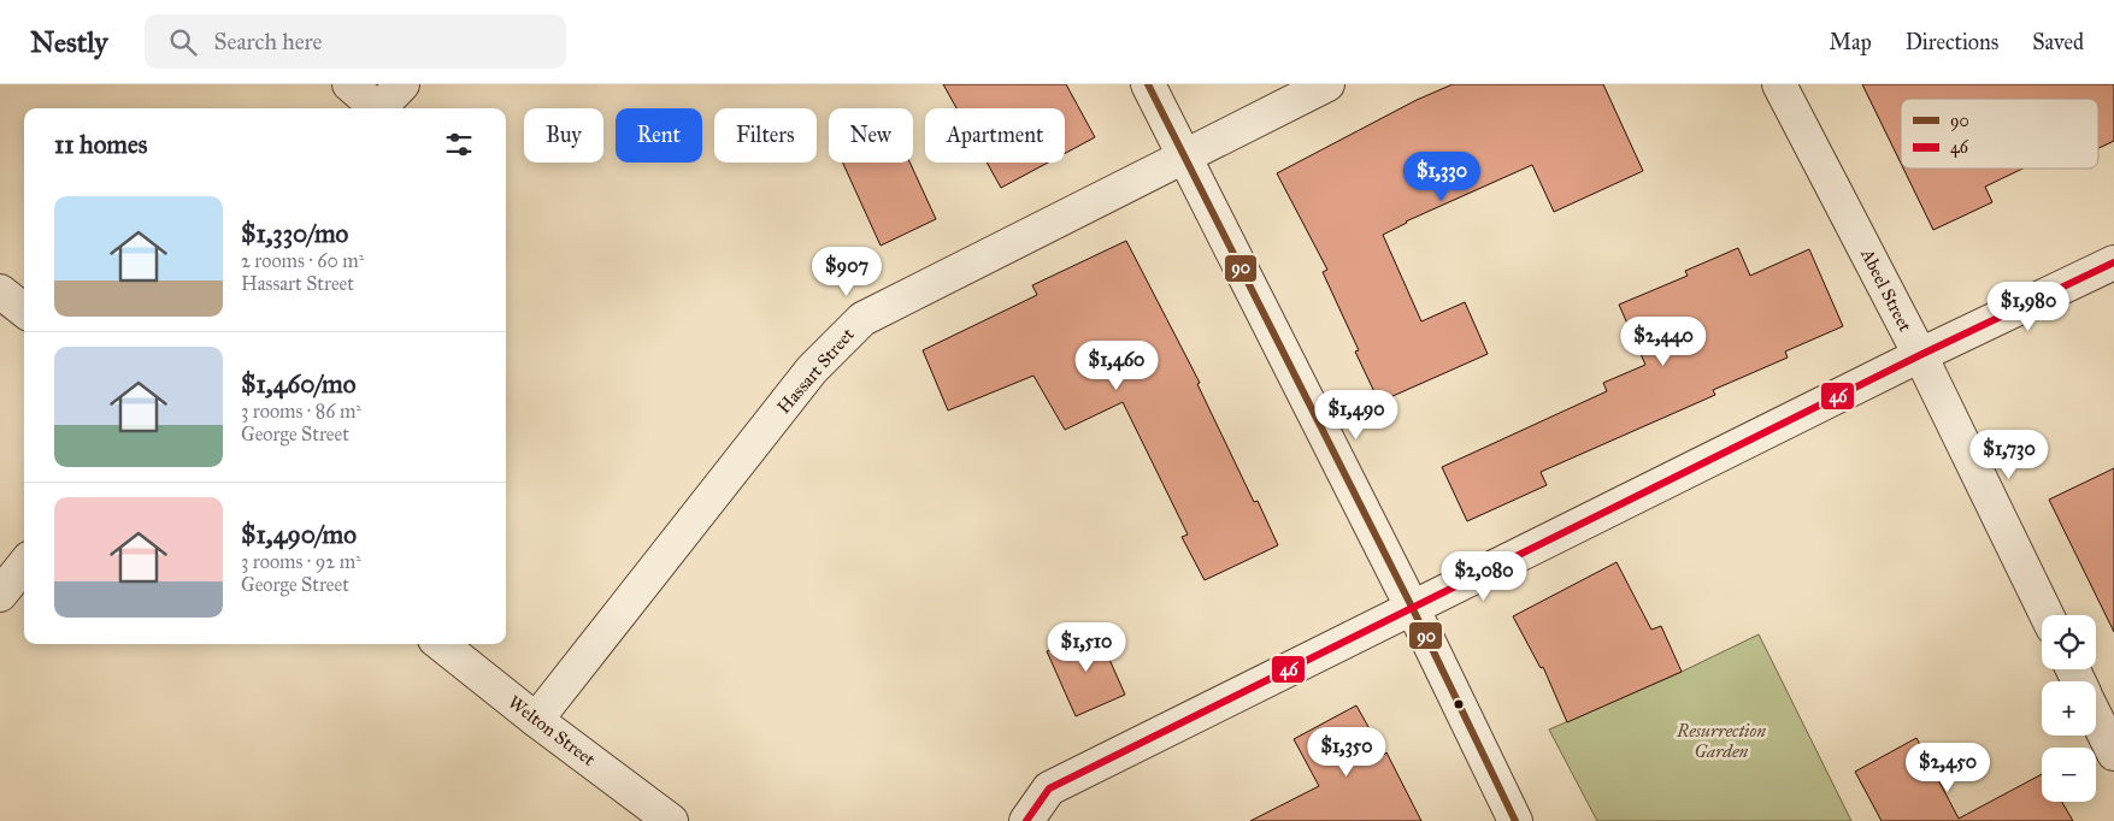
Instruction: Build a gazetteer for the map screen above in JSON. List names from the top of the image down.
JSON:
{
  "streets": {
    "street": ["Abeel Street", "Hassart Street", "Welton Street"]
  },
  "crossings": [
    ["Hassart Street", "Welton Street"]
  ],
  "parks": ["Resurrection Garden"],
  "lines": ["transit line 90", "transit line 46"],
  "legend": ["90", "46"],
  "page": {
    "header": "Nestly",
    "search": "Search here",
    "nav": ["Map", "Directions", "Saved"],
    "chip": [
      "Buy",
      "Rent",
      "Filters",
      "New",
      "Apartment"
    ],
    "heading": "11 homes",
    "price": [
      "$1,330",
      "$907",
      "$1,980",
      "$2,440",
      "$1,460",
      "$1,490",
      "$1,730",
      "$2,080",
      "$1,510",
      "$1,350",
      "$2,450"
    ],
    "list": [
      {
        "name": "$1,330/mo",
        "note": "2 rooms · 60 m² · Hassart Street"
      },
      {
        "name": "$1,460/mo",
        "note": "3 rooms · 86 m² · George Street"
      },
      {
        "name": "$1,490/mo",
        "note": "3 rooms · 92 m² · George Street"
      }
    ],
    "map_buttons": ["+", "−"]
  }
}
